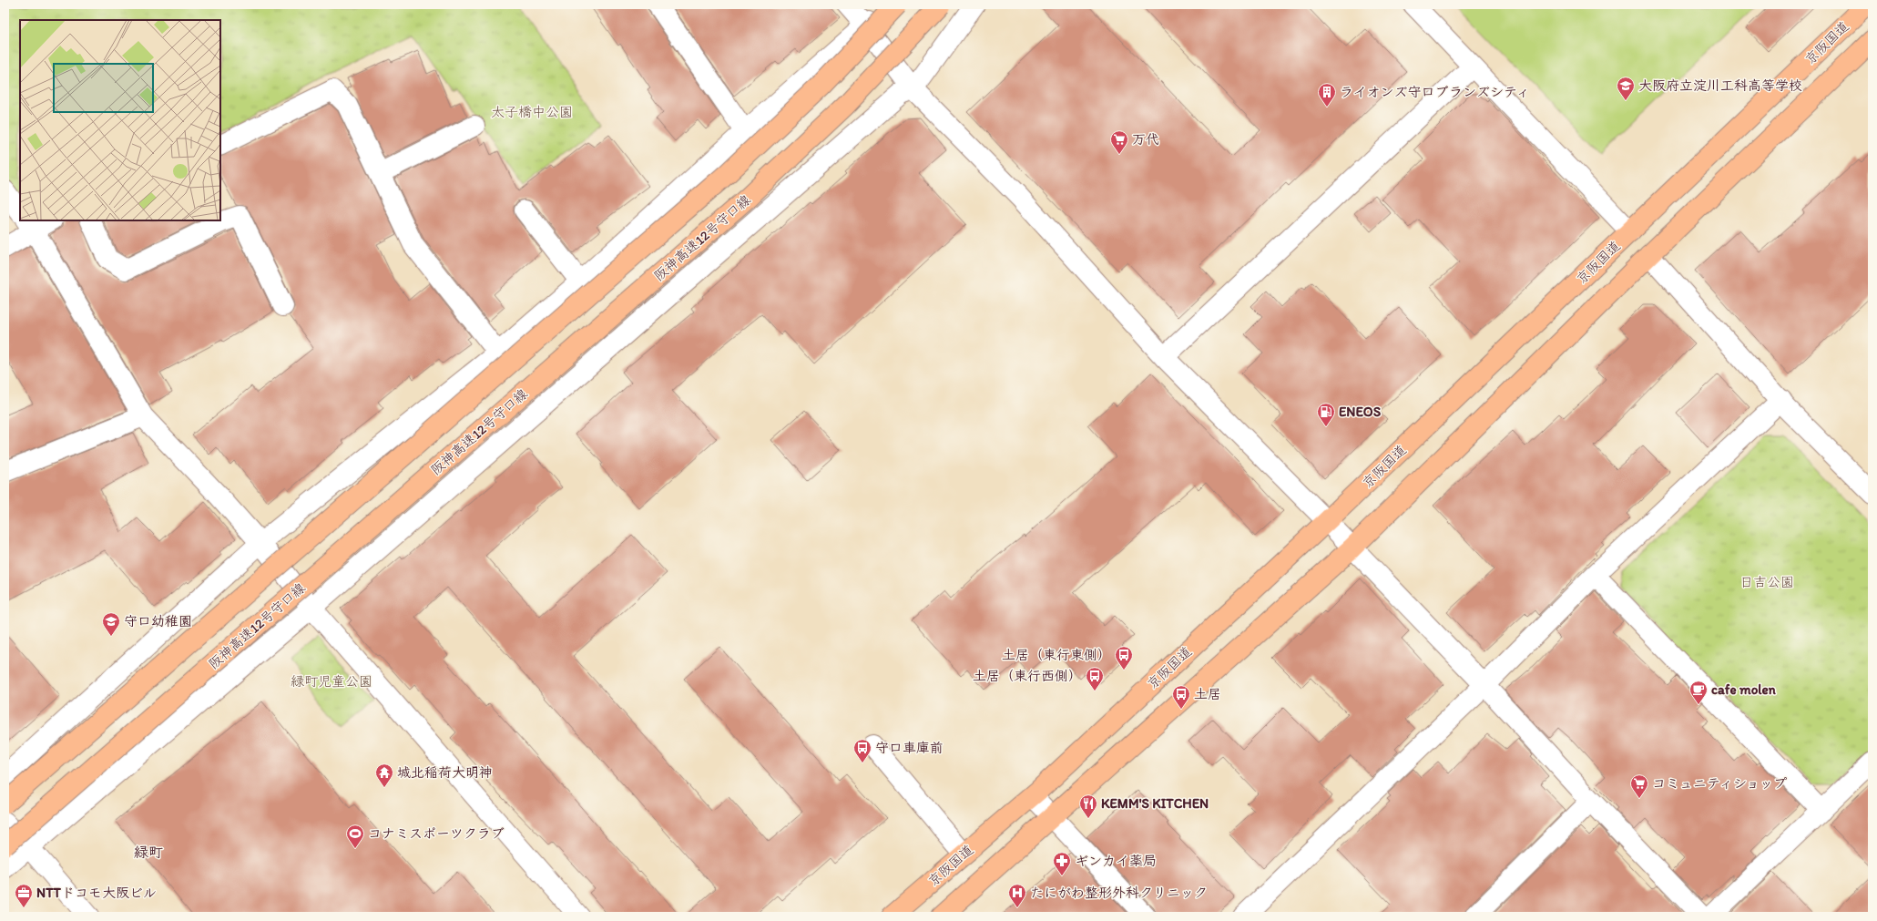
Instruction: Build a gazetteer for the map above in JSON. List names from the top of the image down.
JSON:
{
  "streets": {
    "highway": ["京阪国道", "阪神高速12号守口線"]
  },
  "districts": ["緑町"],
  "parks": ["太子橋中公園", "日吉公園", "緑町児童公園"],
  "places": {
    "school or university": ["大阪府立淀川工科高等学校", "守口幼稚園"],
    "building": ["ライオンズ守口ブランズシティ"],
    "supermarket": ["万代", "コミュニティショップ"],
    "fuel station": ["ENEOS"],
    "bus stop": [
      "土居（東行東側）",
      "土居（東行西側）",
      "土居",
      "守口車庫前"
    ],
    "cafe": ["cafe molen"],
    "temple": ["城北稲荷大明神"],
    "restaurant": ["KEMM'S KITCHEN"],
    "sports": ["コナミスポーツクラブ"],
    "pharmacy": ["ギンカイ薬局"],
    "office": ["NTTドコモ大阪ビル"],
    "hospital": ["たにがわ整形外科クリニック"]
  }
}
